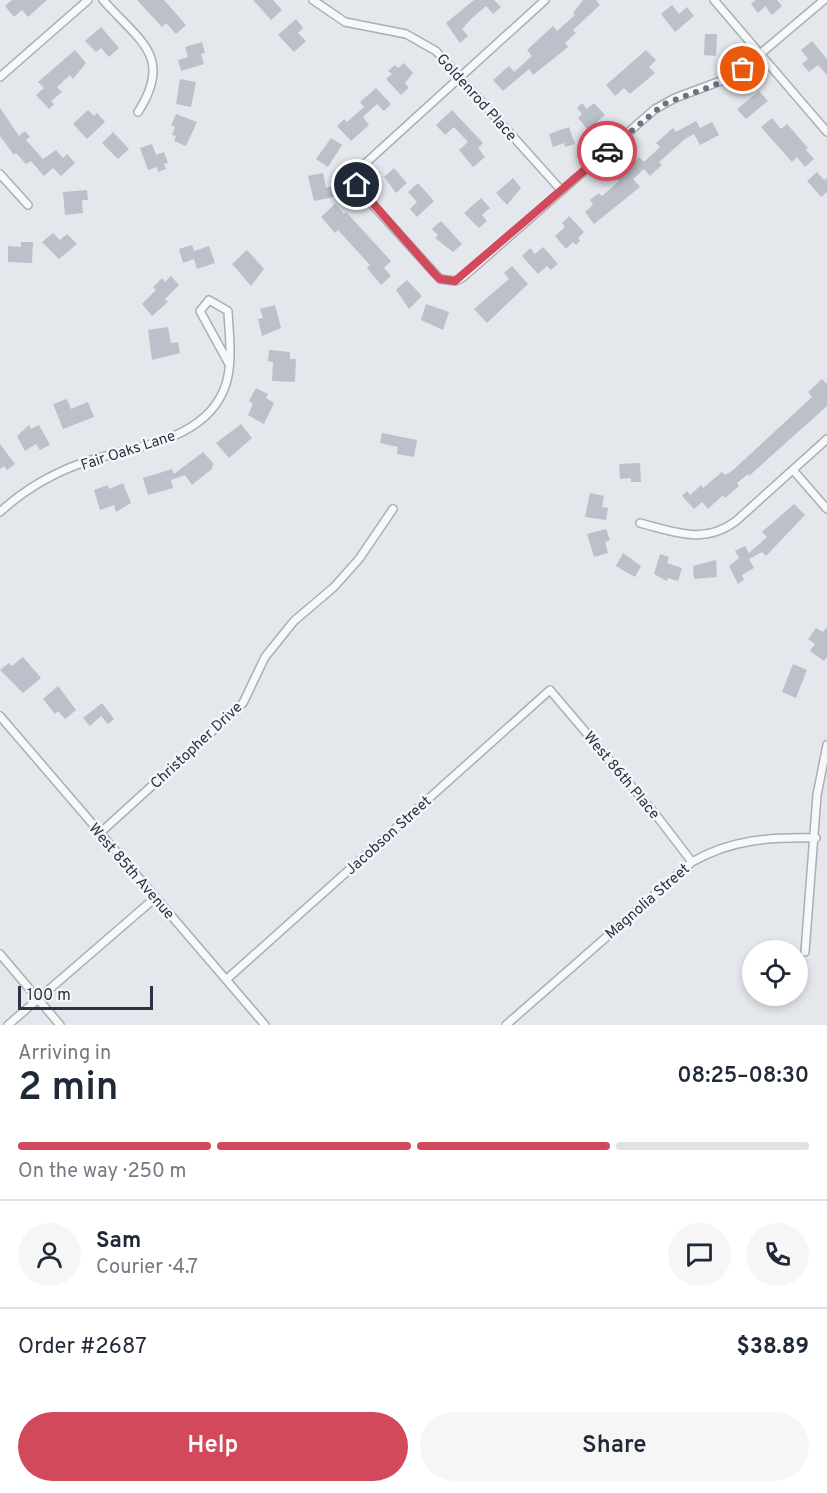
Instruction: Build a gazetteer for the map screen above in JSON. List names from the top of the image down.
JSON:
{
  "streets": {
    "street": [
      "Goldenrod Place",
      "Fair Oaks Lane",
      "Christopher Drive",
      "West 86th Place",
      "Jacobson Street",
      "West 85th Avenue",
      "Magnolia Street"
    ]
  },
  "crossings": [
    ["Christopher Drive", "West 85th Avenue"],
    ["West 86th Place", "Jacobson Street"],
    ["West 86th Place", "Magnolia Street"],
    ["Jacobson Street", "West 85th Avenue"]
  ],
  "scale_bar": "100 m",
  "page": {
    "scale": "100 m",
    "heading": ["2 min", "Arriving in", "08:25–08:30"],
    "panel": [
      "Sam",
      "Courier · 4.7",
      "Order #2687",
      "$38.89"
    ],
    "bar": "On the way · 250 m",
    "buttons": ["Help", "Share"]
  }
}
